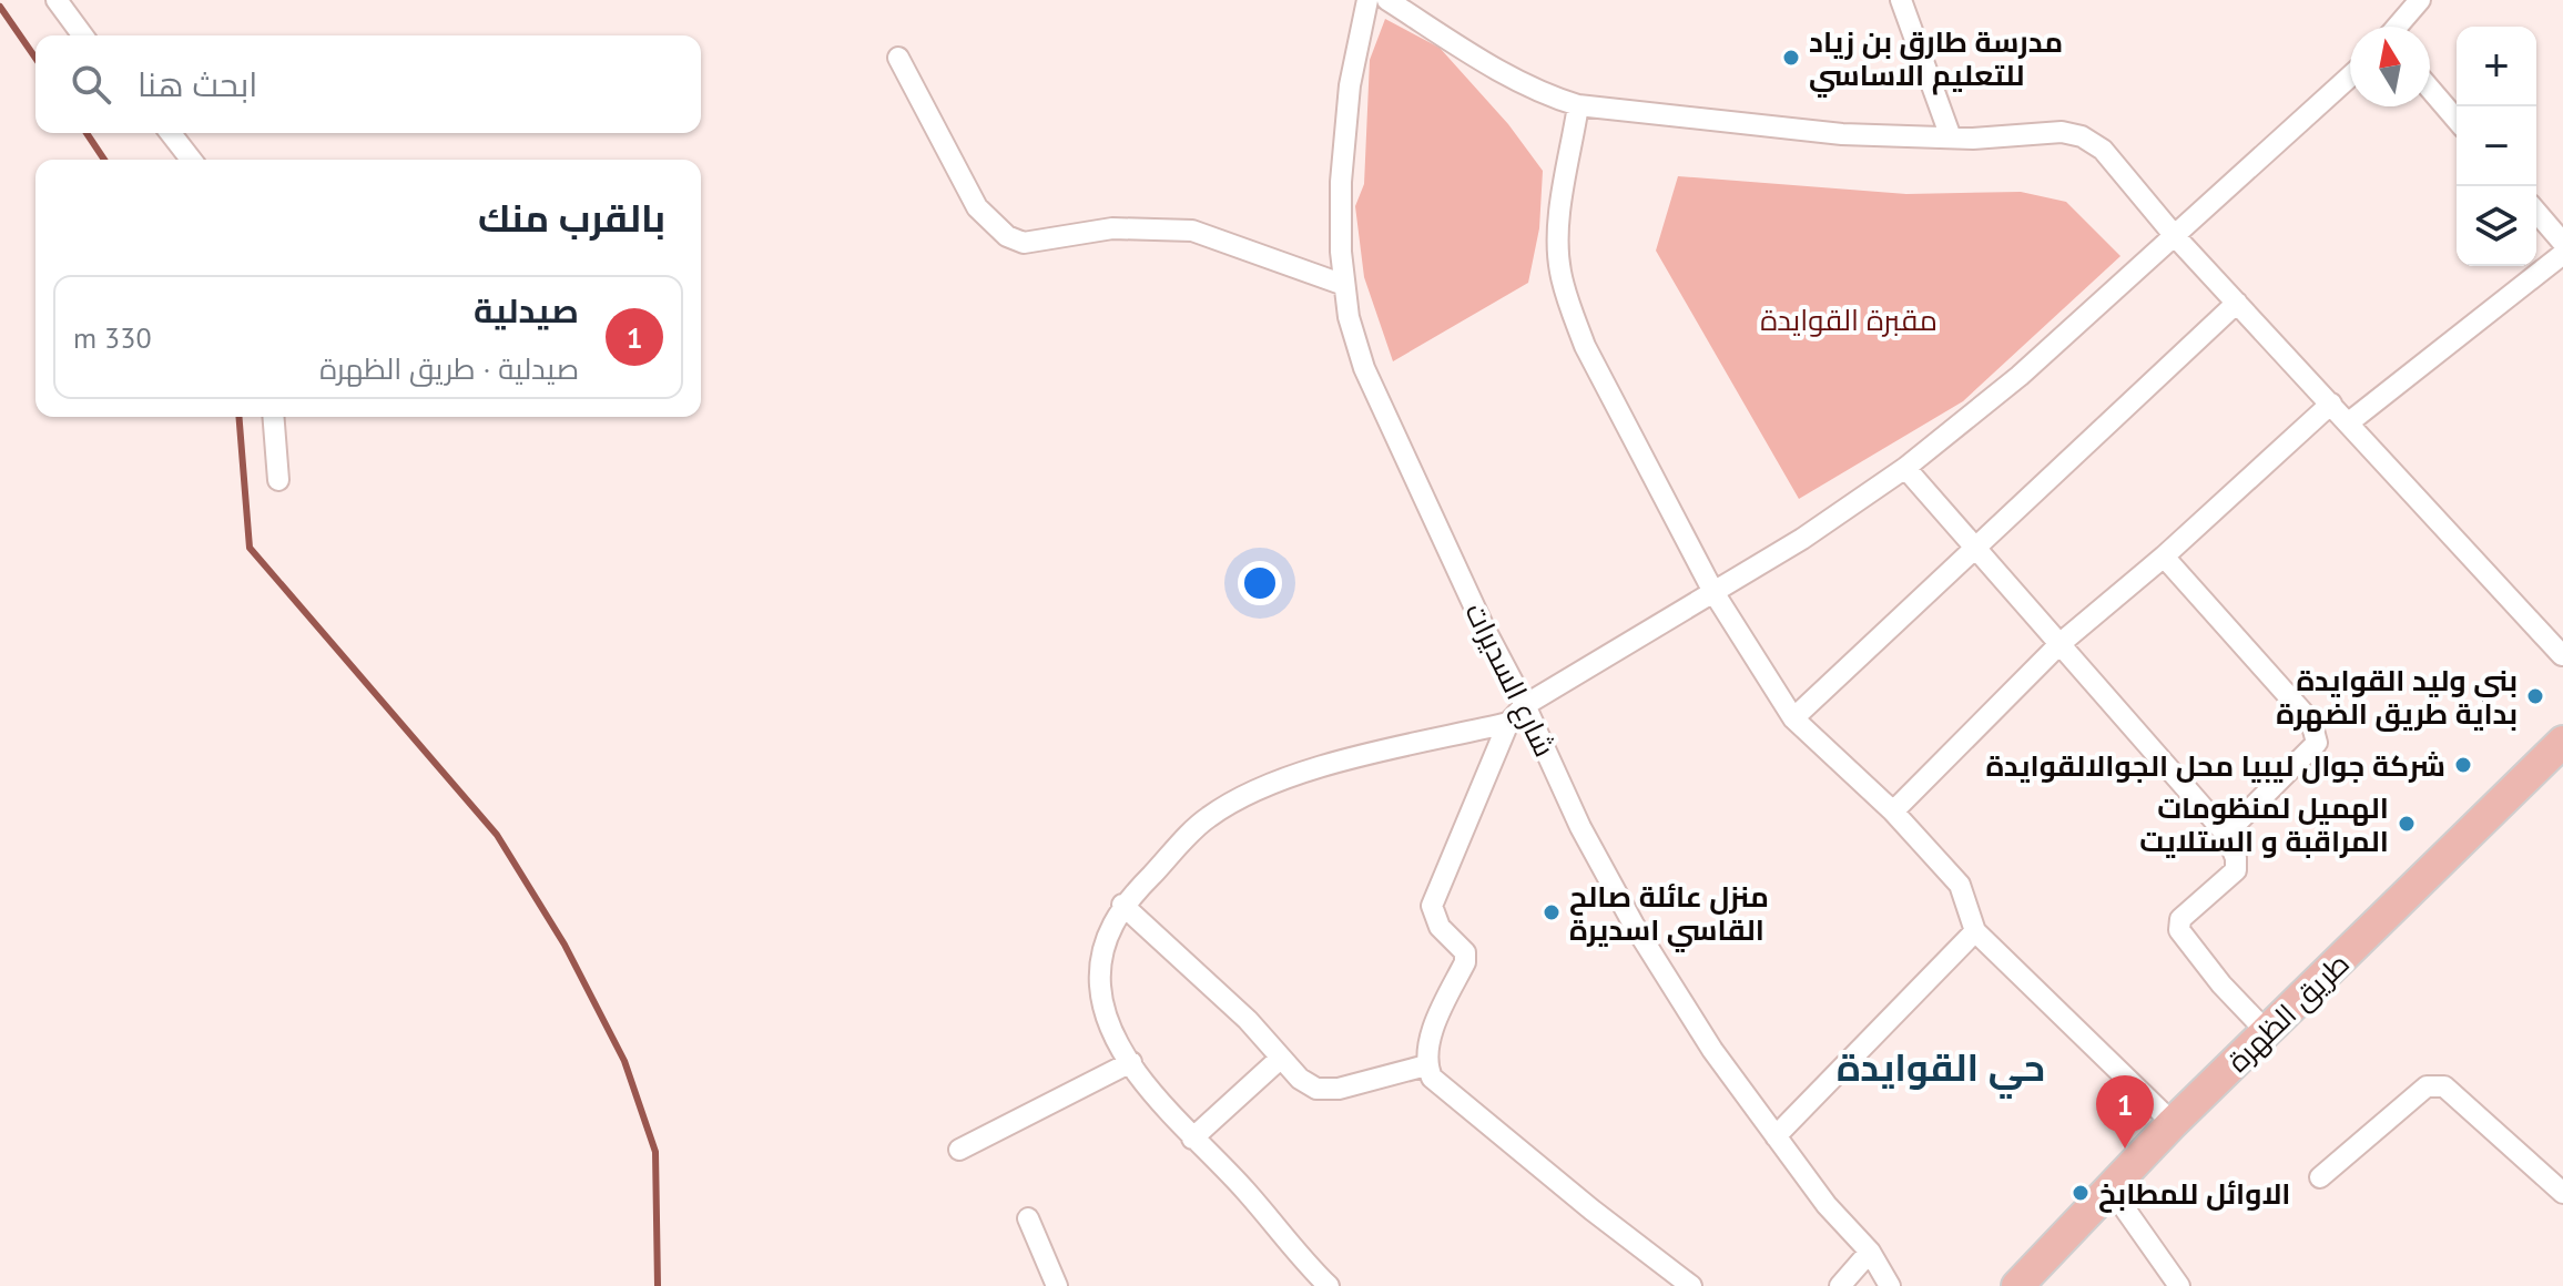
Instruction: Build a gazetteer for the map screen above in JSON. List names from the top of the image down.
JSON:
{
  "streets": {
    "main road": ["طريق الظهرة"],
    "street": ["شارع السديرات"]
  },
  "districts": ["حي القوايدة"],
  "parks": ["مقبرة القوايدة"],
  "places": [
    "مدرسة طارق بن زياد للتعليم الاساسي",
    "بني وليد القوايدة بداية طريق الضهرة",
    "شركة جوال ليبيا محل الجوالالقوايدة",
    "الهميل لمنظومات المراقبة و الستلايت",
    "منزل عائلة صالح القاسي اسديرة",
    "الاوائل للمطابخ"
  ],
  "north": "top",
  "page": {
    "map_buttons": ["+", "−"],
    "search": "ابحث هنا",
    "heading": "بالقرب منك",
    "list": [
      {
        "mark": "1",
        "name": "صيدلية",
        "note": "صيدلية · طريق الظهرة",
        "value": "330 m"
      }
    ],
    "pins": "1"
  }
}
